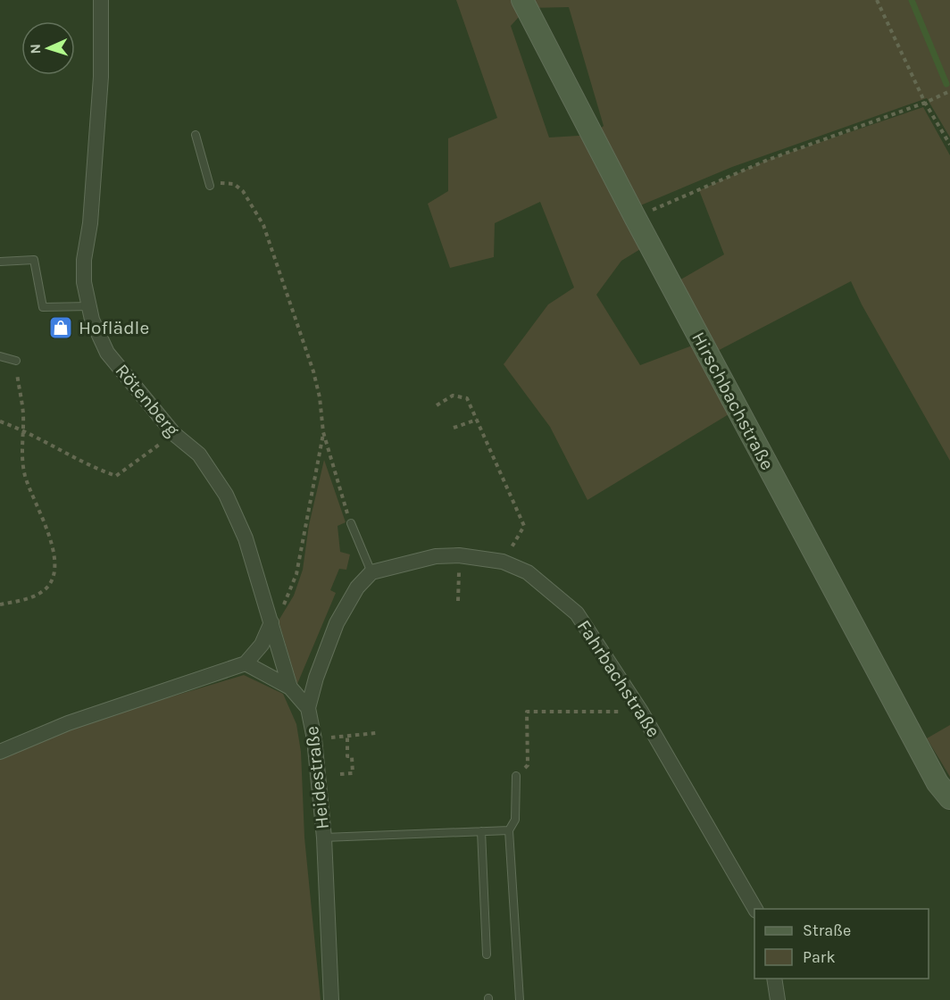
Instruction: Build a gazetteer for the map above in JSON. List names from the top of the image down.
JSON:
{
  "streets": {
    "street": [
      "Rötenberg",
      "Hirschbachstraße",
      "Fahrbachstraße",
      "Heidestraße"
    ]
  },
  "crossings": [
    ["Rötenberg", "Heidestraße"],
    ["Fahrbachstraße", "Heidestraße"]
  ],
  "places": {
    "shop": ["Hoflädle"]
  },
  "legend": ["Straße", "Park"],
  "north": "left"
}
